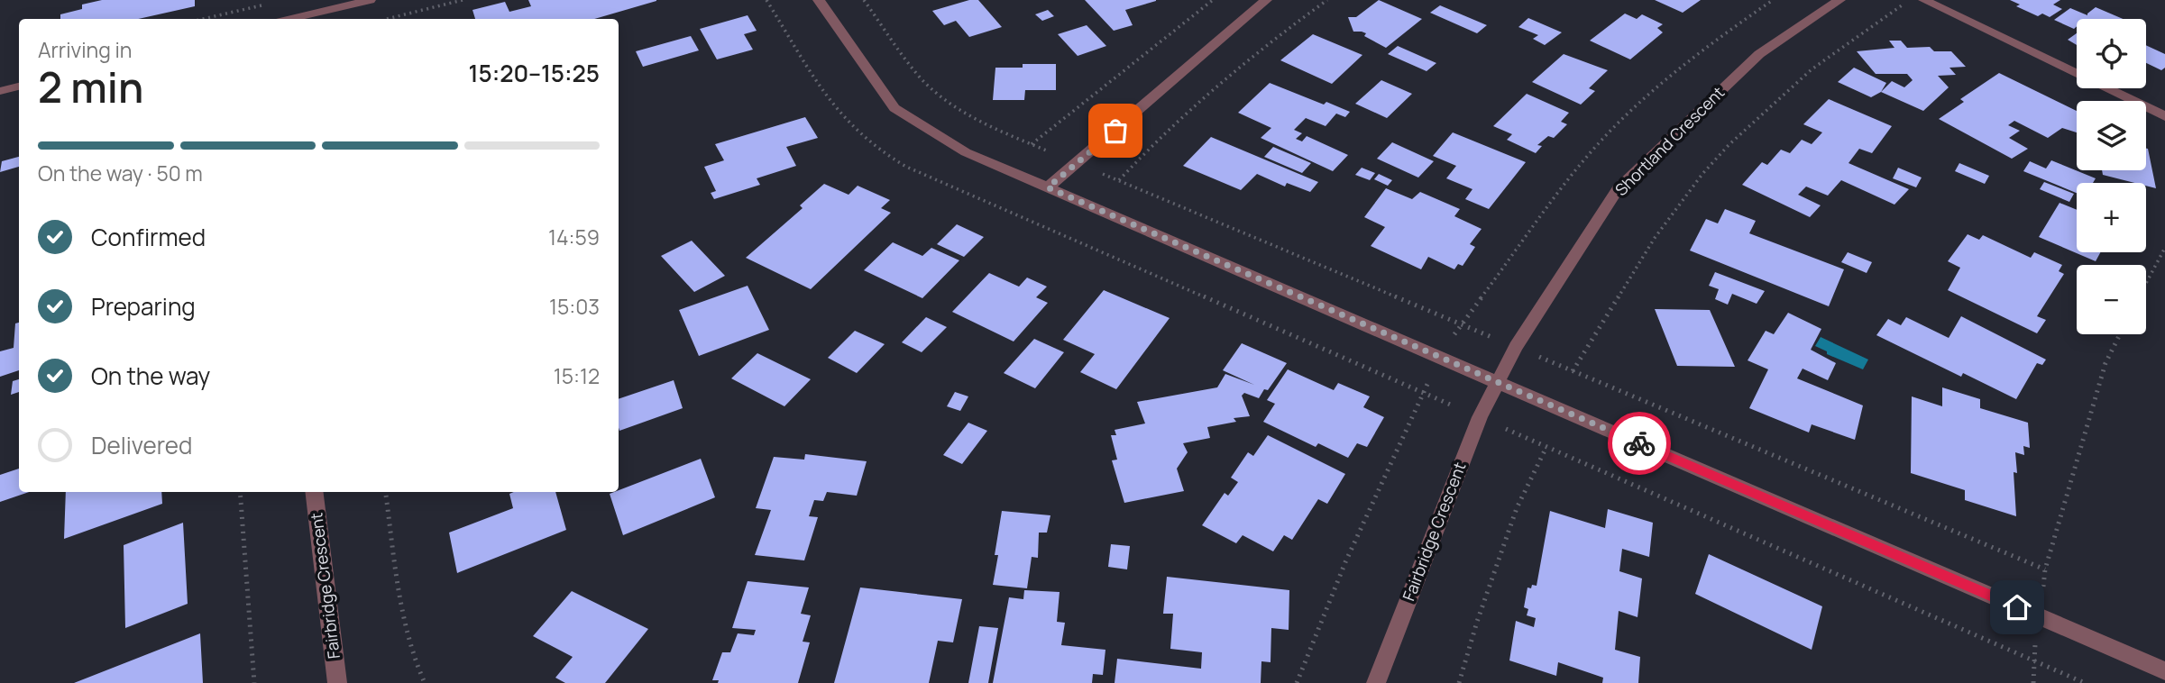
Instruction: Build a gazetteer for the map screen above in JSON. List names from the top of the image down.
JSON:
{
  "streets": {
    "street": ["Shortland Crescent", "Fairbridge Crescent"]
  },
  "crossings": [
    ["Shortland Crescent", "Fairbridge Crescent"]
  ],
  "page": {
    "map_buttons": ["+", "−"],
    "heading": ["2 min", "Arriving in", "15:20–15:25"],
    "bar": "On the way · 50 m",
    "list": [
      ["Confirmed", "14:59"],
      ["Preparing", "15:03"],
      ["On the way", "15:12"],
      "Delivered"
    ]
  }
}
